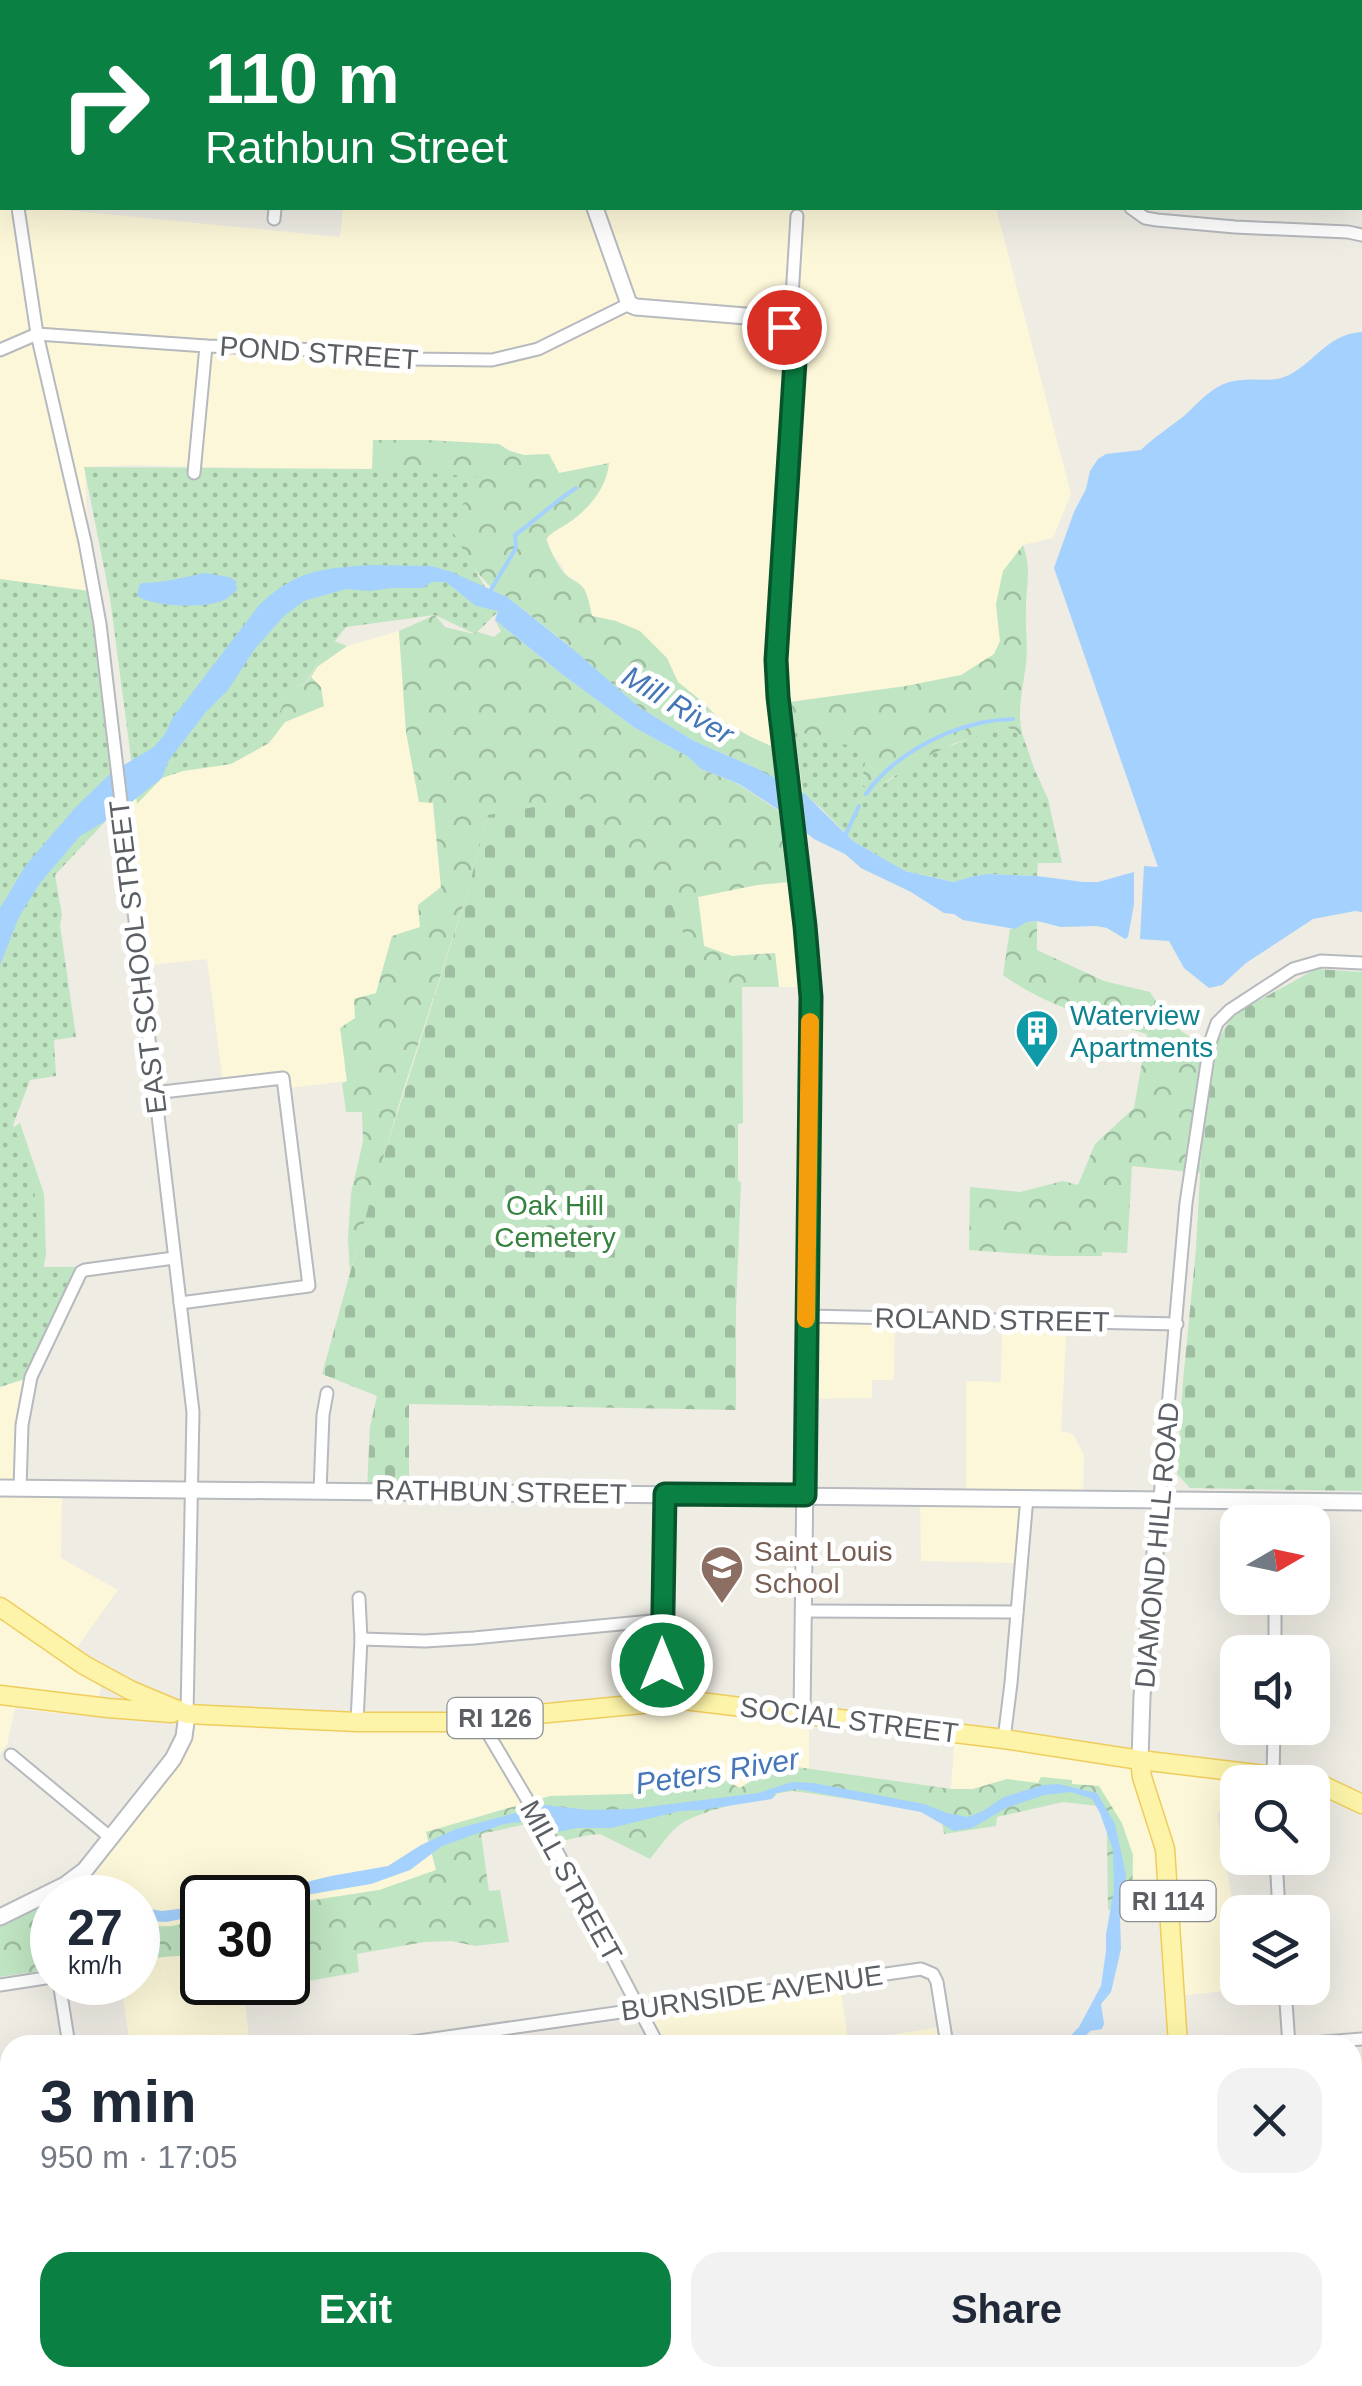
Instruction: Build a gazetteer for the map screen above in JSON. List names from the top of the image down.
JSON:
{
  "streets": {
    "main road": [
      "RATHBUN STREET",
      "DIAMOND HILL ROAD",
      "RI 126",
      "SOCIAL STREET",
      "RI 114"
    ],
    "street": [
      "POND STREET",
      "EAST SCHOOL STREET",
      "ROLAND STREET",
      "MILL STREET",
      "BURNSIDE AVENUE"
    ]
  },
  "crossings": [
    ["POND STREET", "EAST SCHOOL STREET"],
    ["EAST SCHOOL STREET", "RATHBUN STREET"],
    ["EAST SCHOOL STREET", "RI 126"],
    ["EAST SCHOOL STREET", "SOCIAL STREET"],
    ["ROLAND STREET", "DIAMOND HILL ROAD"],
    ["RATHBUN STREET", "DIAMOND HILL ROAD"],
    ["DIAMOND HILL ROAD", "SOCIAL STREET"],
    ["RI 126", "SOCIAL STREET"],
    ["SOCIAL STREET", "MILL STREET"],
    ["MILL STREET", "BURNSIDE AVENUE"]
  ],
  "water": ["Mill River", "Peters River"],
  "parks": ["Oak Hill Cemetery"],
  "places": {
    "building": ["Waterview Apartments"],
    "school or university": ["Saint Louis School"]
  },
  "north": "right",
  "page": {
    "turn": ["110 m", "Rathbun Street"],
    "speed": "27 km/h",
    "limit": "30",
    "heading": ["3 min", "950 m · 17:05"],
    "buttons": ["Exit", "Share"]
  }
}
